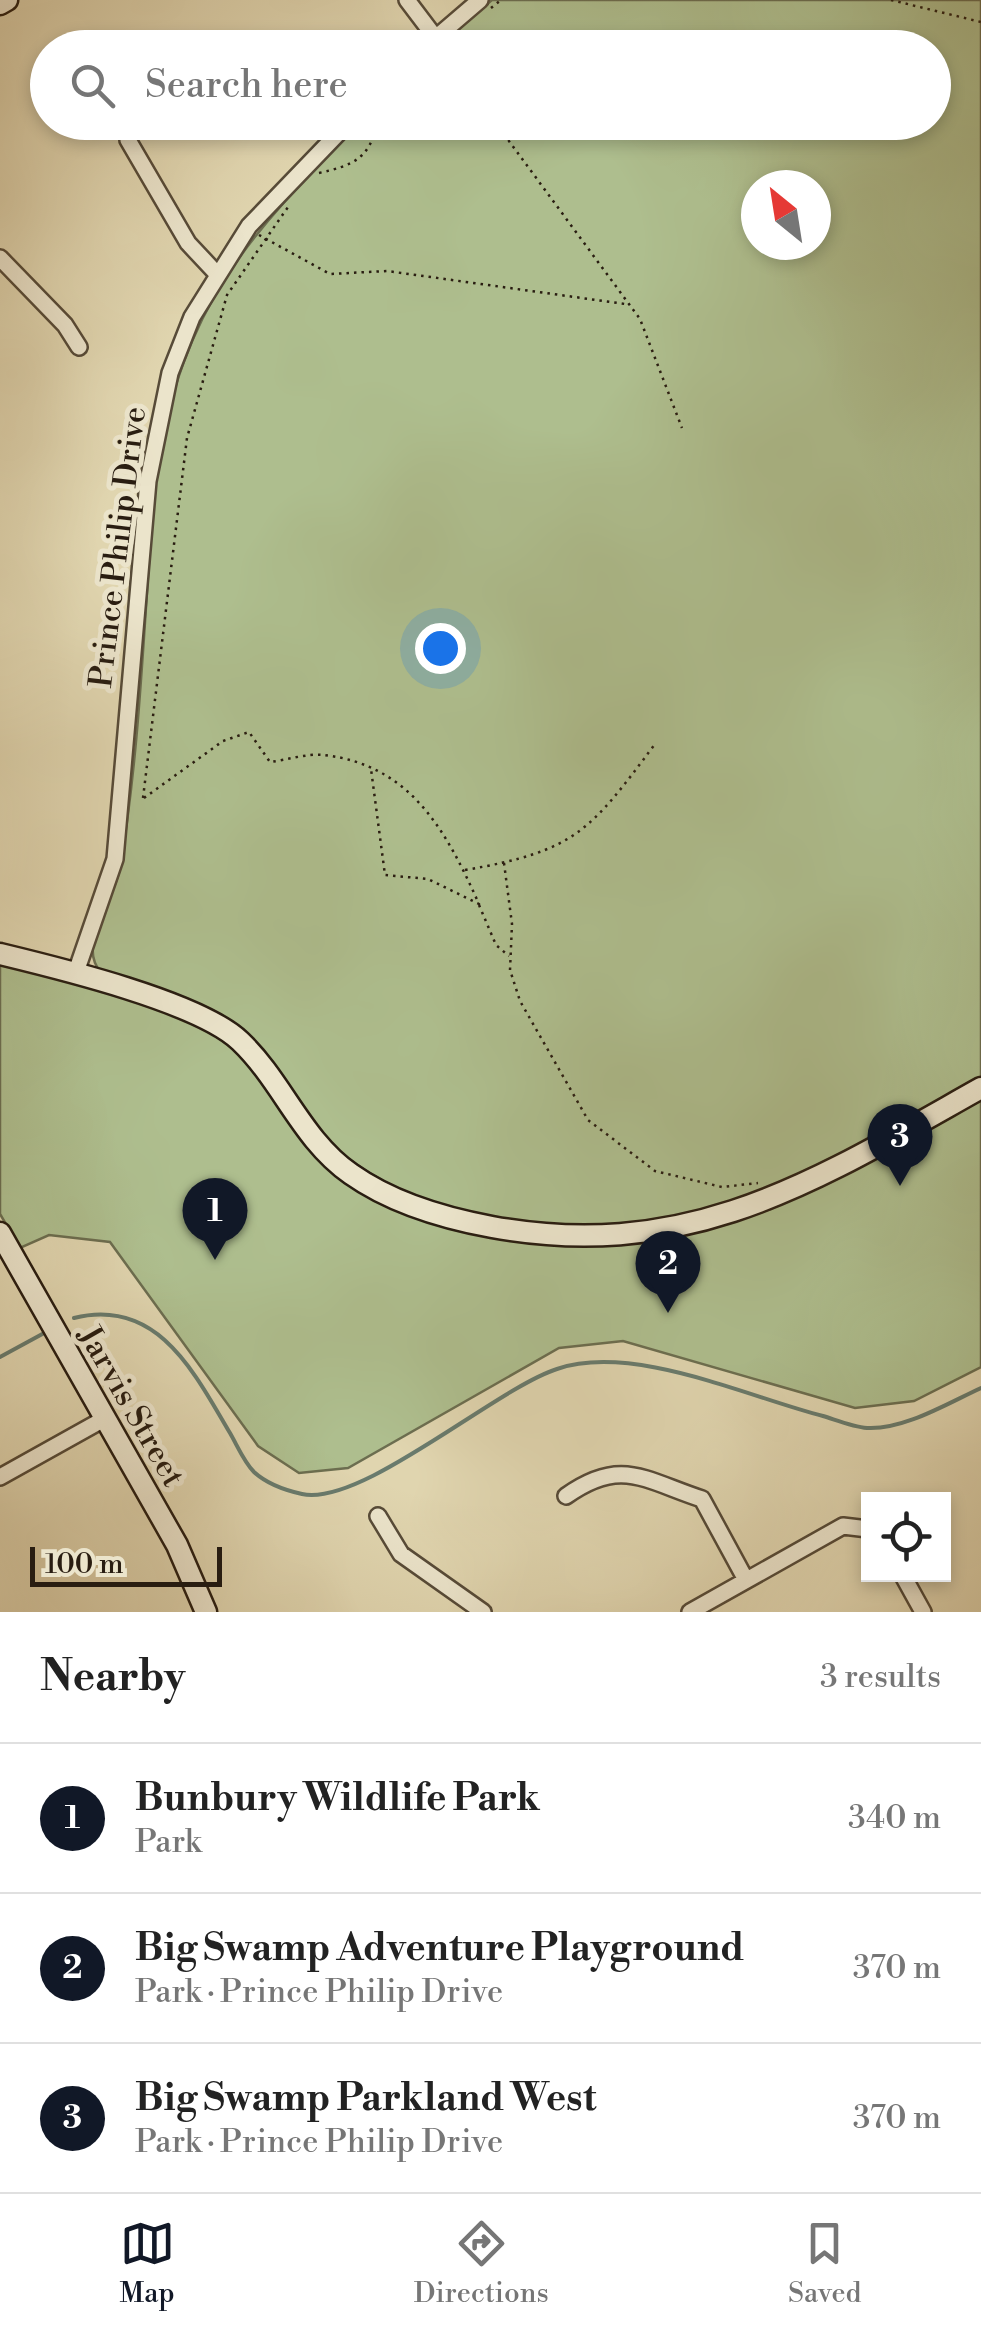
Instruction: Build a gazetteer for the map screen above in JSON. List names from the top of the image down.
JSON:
{
  "streets": {
    "street": ["Prince Philip Drive", "Jarvis Street"]
  },
  "scale_bar": "100 m",
  "north": "top left",
  "page": {
    "search": "Search here",
    "pins": ["3", "1", "2"],
    "scale": "100 m",
    "heading": ["Nearby", "3 results"],
    "list": [
      {
        "mark": "1",
        "name": "Bunbury Wildlife Park",
        "note": "Park",
        "value": "340 m"
      },
      {
        "mark": "2",
        "name": "Big Swamp Adventure Playground",
        "note": "Park · Prince Philip Drive",
        "value": "370 m"
      },
      {
        "mark": "3",
        "name": "Big Swamp Parkland West",
        "note": "Park · Prince Philip Drive",
        "value": "370 m"
      }
    ],
    "nav": ["Map", "Directions", "Saved"]
  }
}
